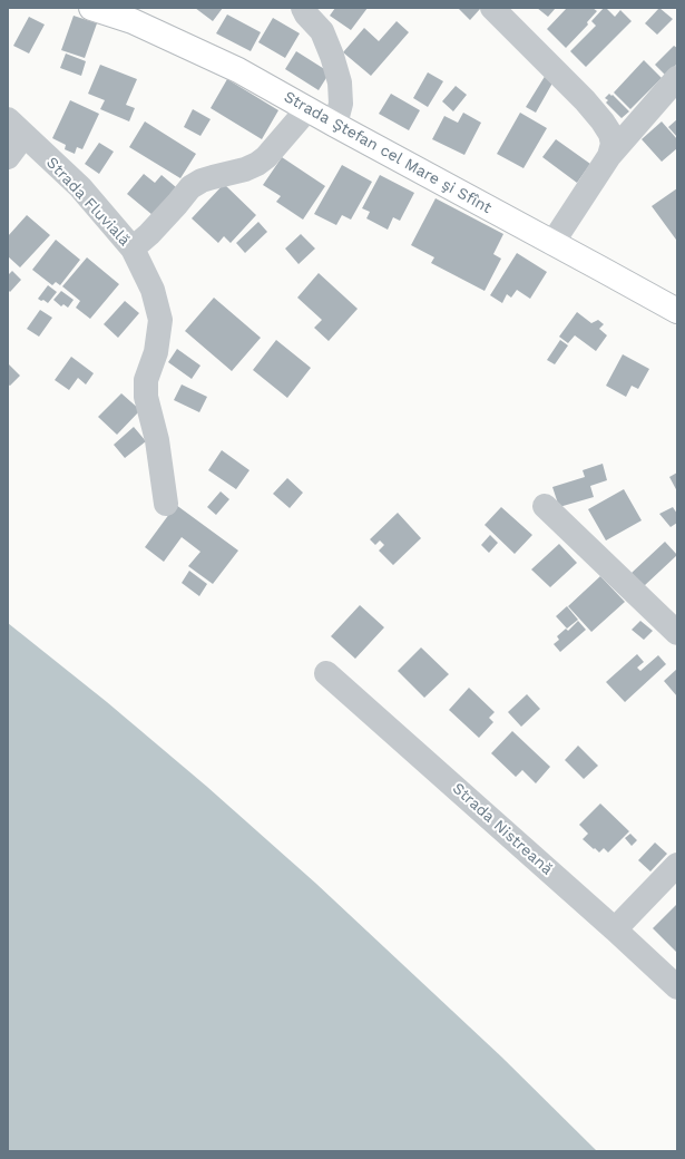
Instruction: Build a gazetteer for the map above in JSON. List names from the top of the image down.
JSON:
{
  "streets": {
    "main road": ["Strada Ştefan cel Mare şi Sfînt"],
    "street": ["Strada Fluvială", "Strada Nistreană"]
  },
  "crossings": [
    ["Strada Ştefan cel Mare şi Sfînt", "Strada Fluvială"]
  ]
}
